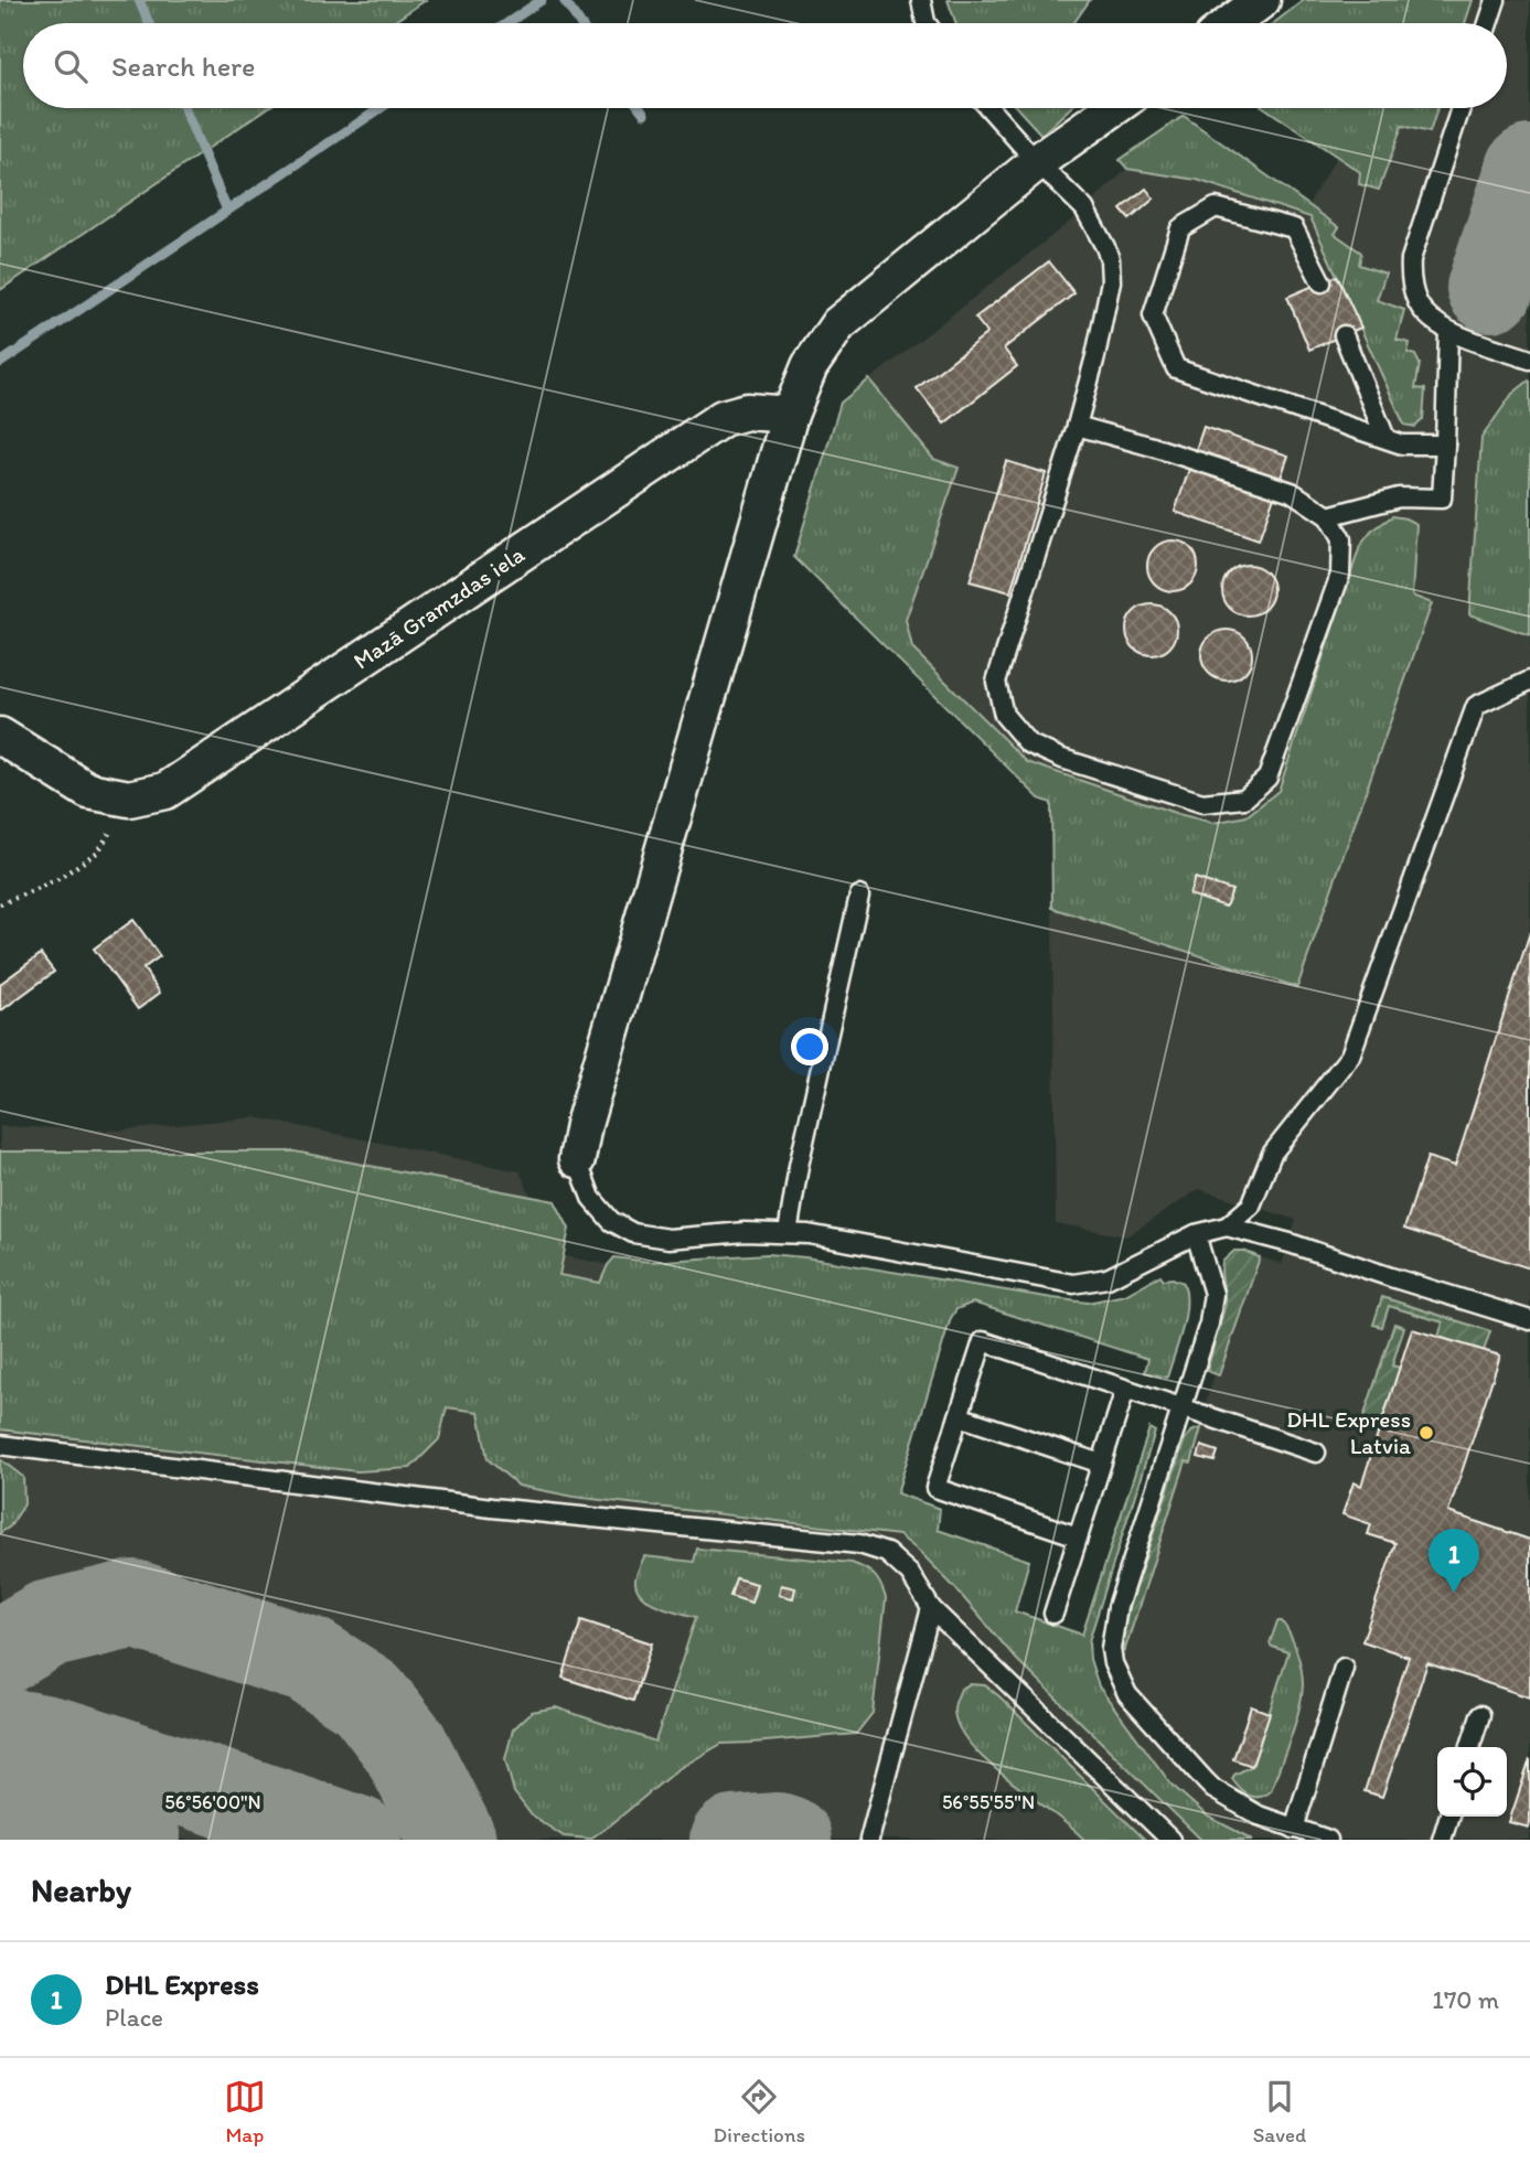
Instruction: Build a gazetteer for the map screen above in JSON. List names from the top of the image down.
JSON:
{
  "streets": {
    "street": ["Mazā Gramzdas iela"]
  },
  "places": ["DHL Express Latvia"],
  "page": {
    "search": "Search here",
    "pins": "1",
    "heading": "Nearby",
    "list": [
      {
        "mark": "1",
        "name": "DHL Express",
        "note": "Place",
        "value": "170 m"
      }
    ],
    "nav": ["Map", "Directions", "Saved"]
  },
  "coordinates": ["56°56'00\"N", "56°55'55\"N"]
}
